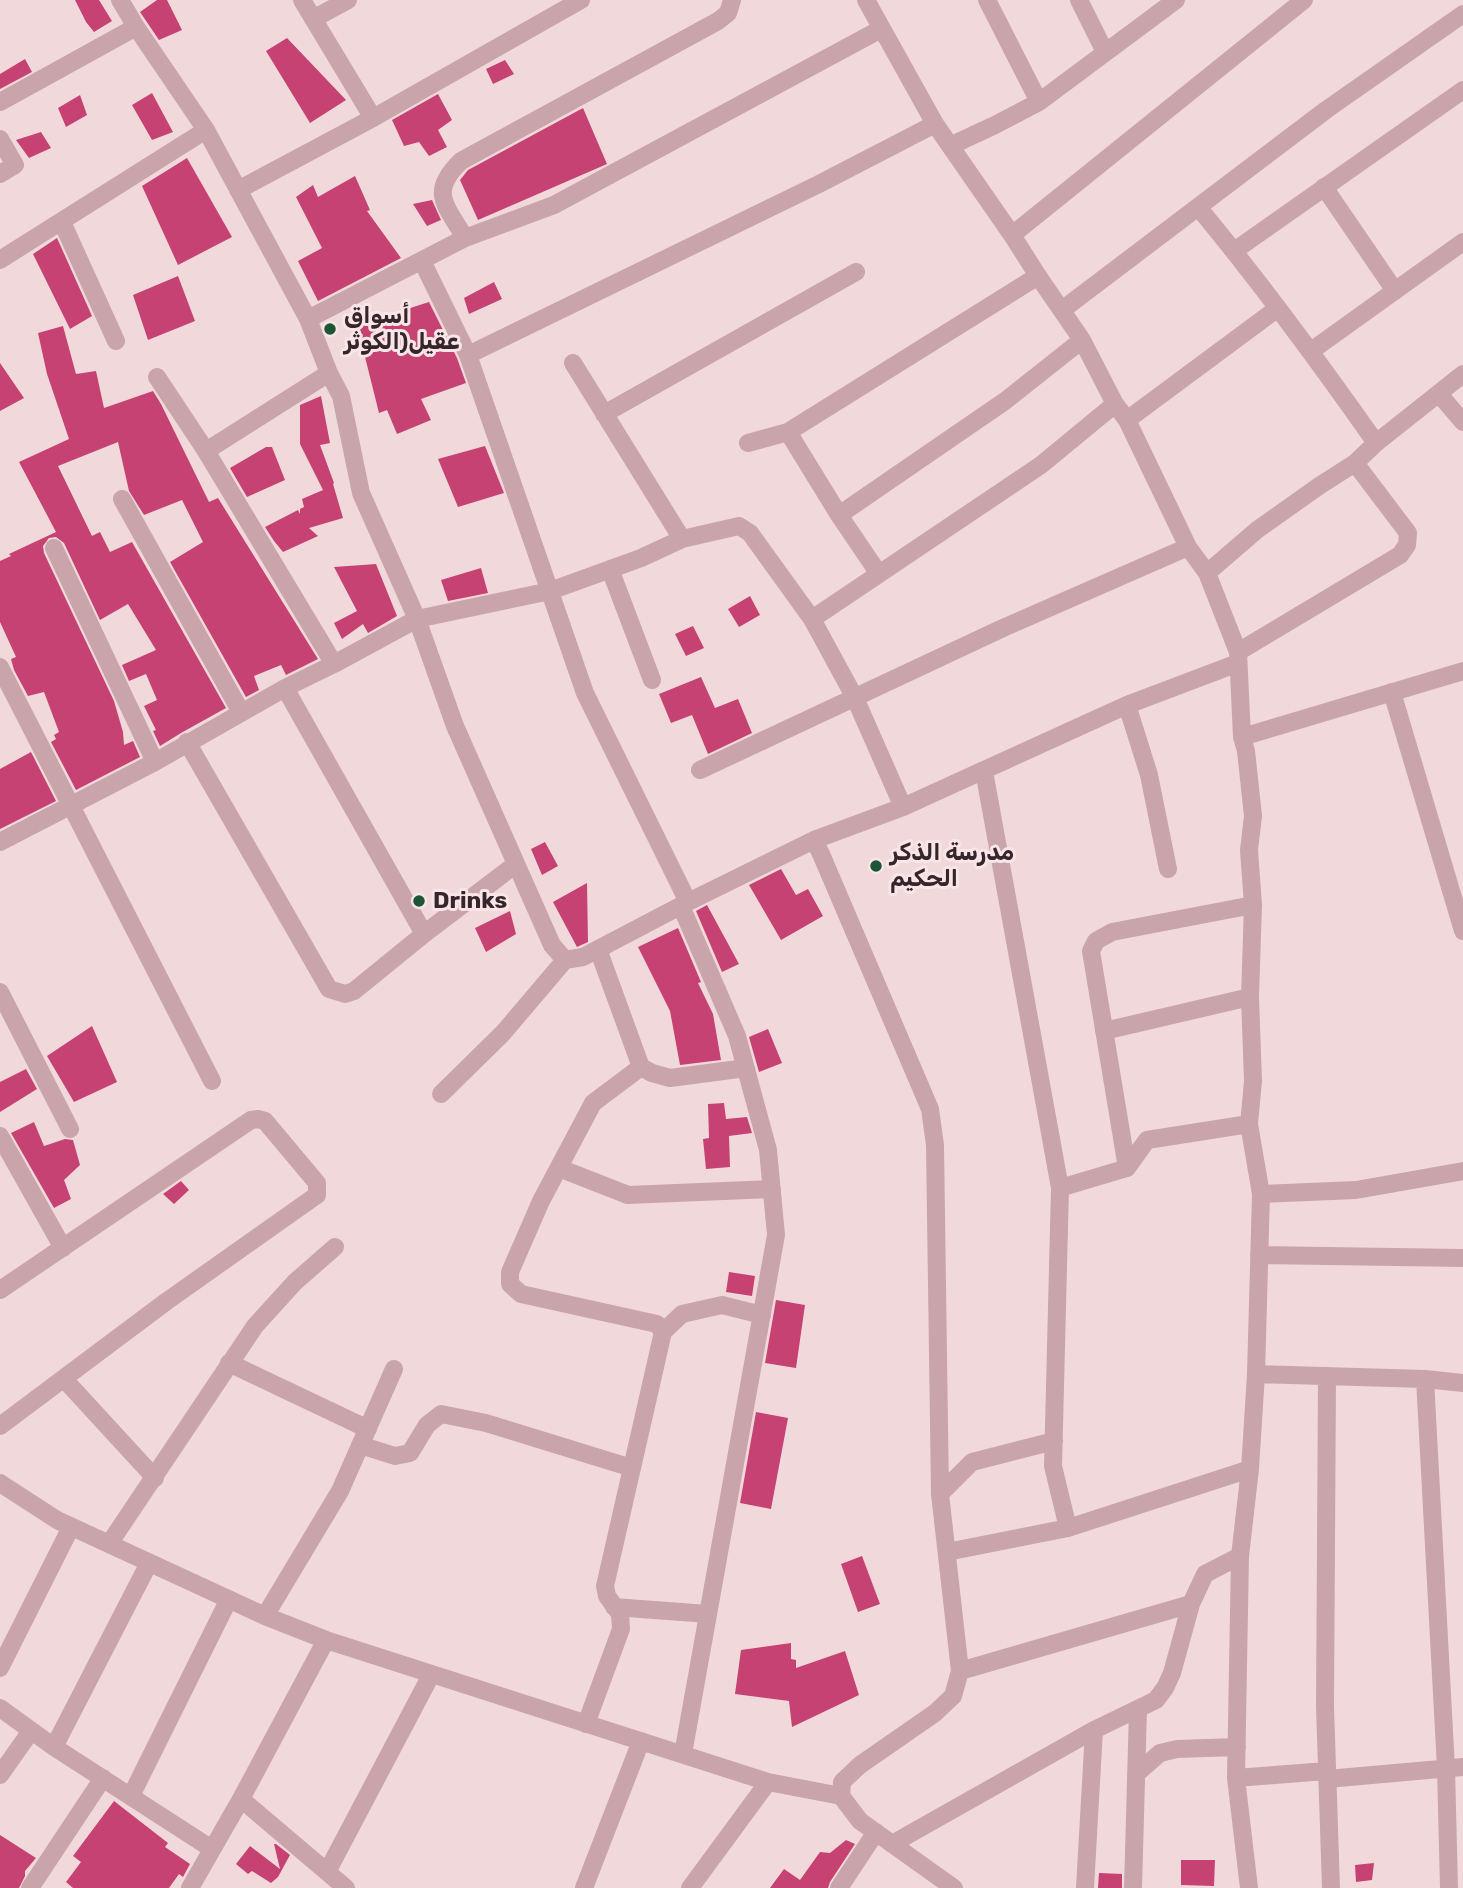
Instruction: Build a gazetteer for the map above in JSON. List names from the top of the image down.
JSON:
{
  "places": ["أسواق عقيل(الكوثر", "مدرسة الذكر الحكيم", "Drinks"]
}
